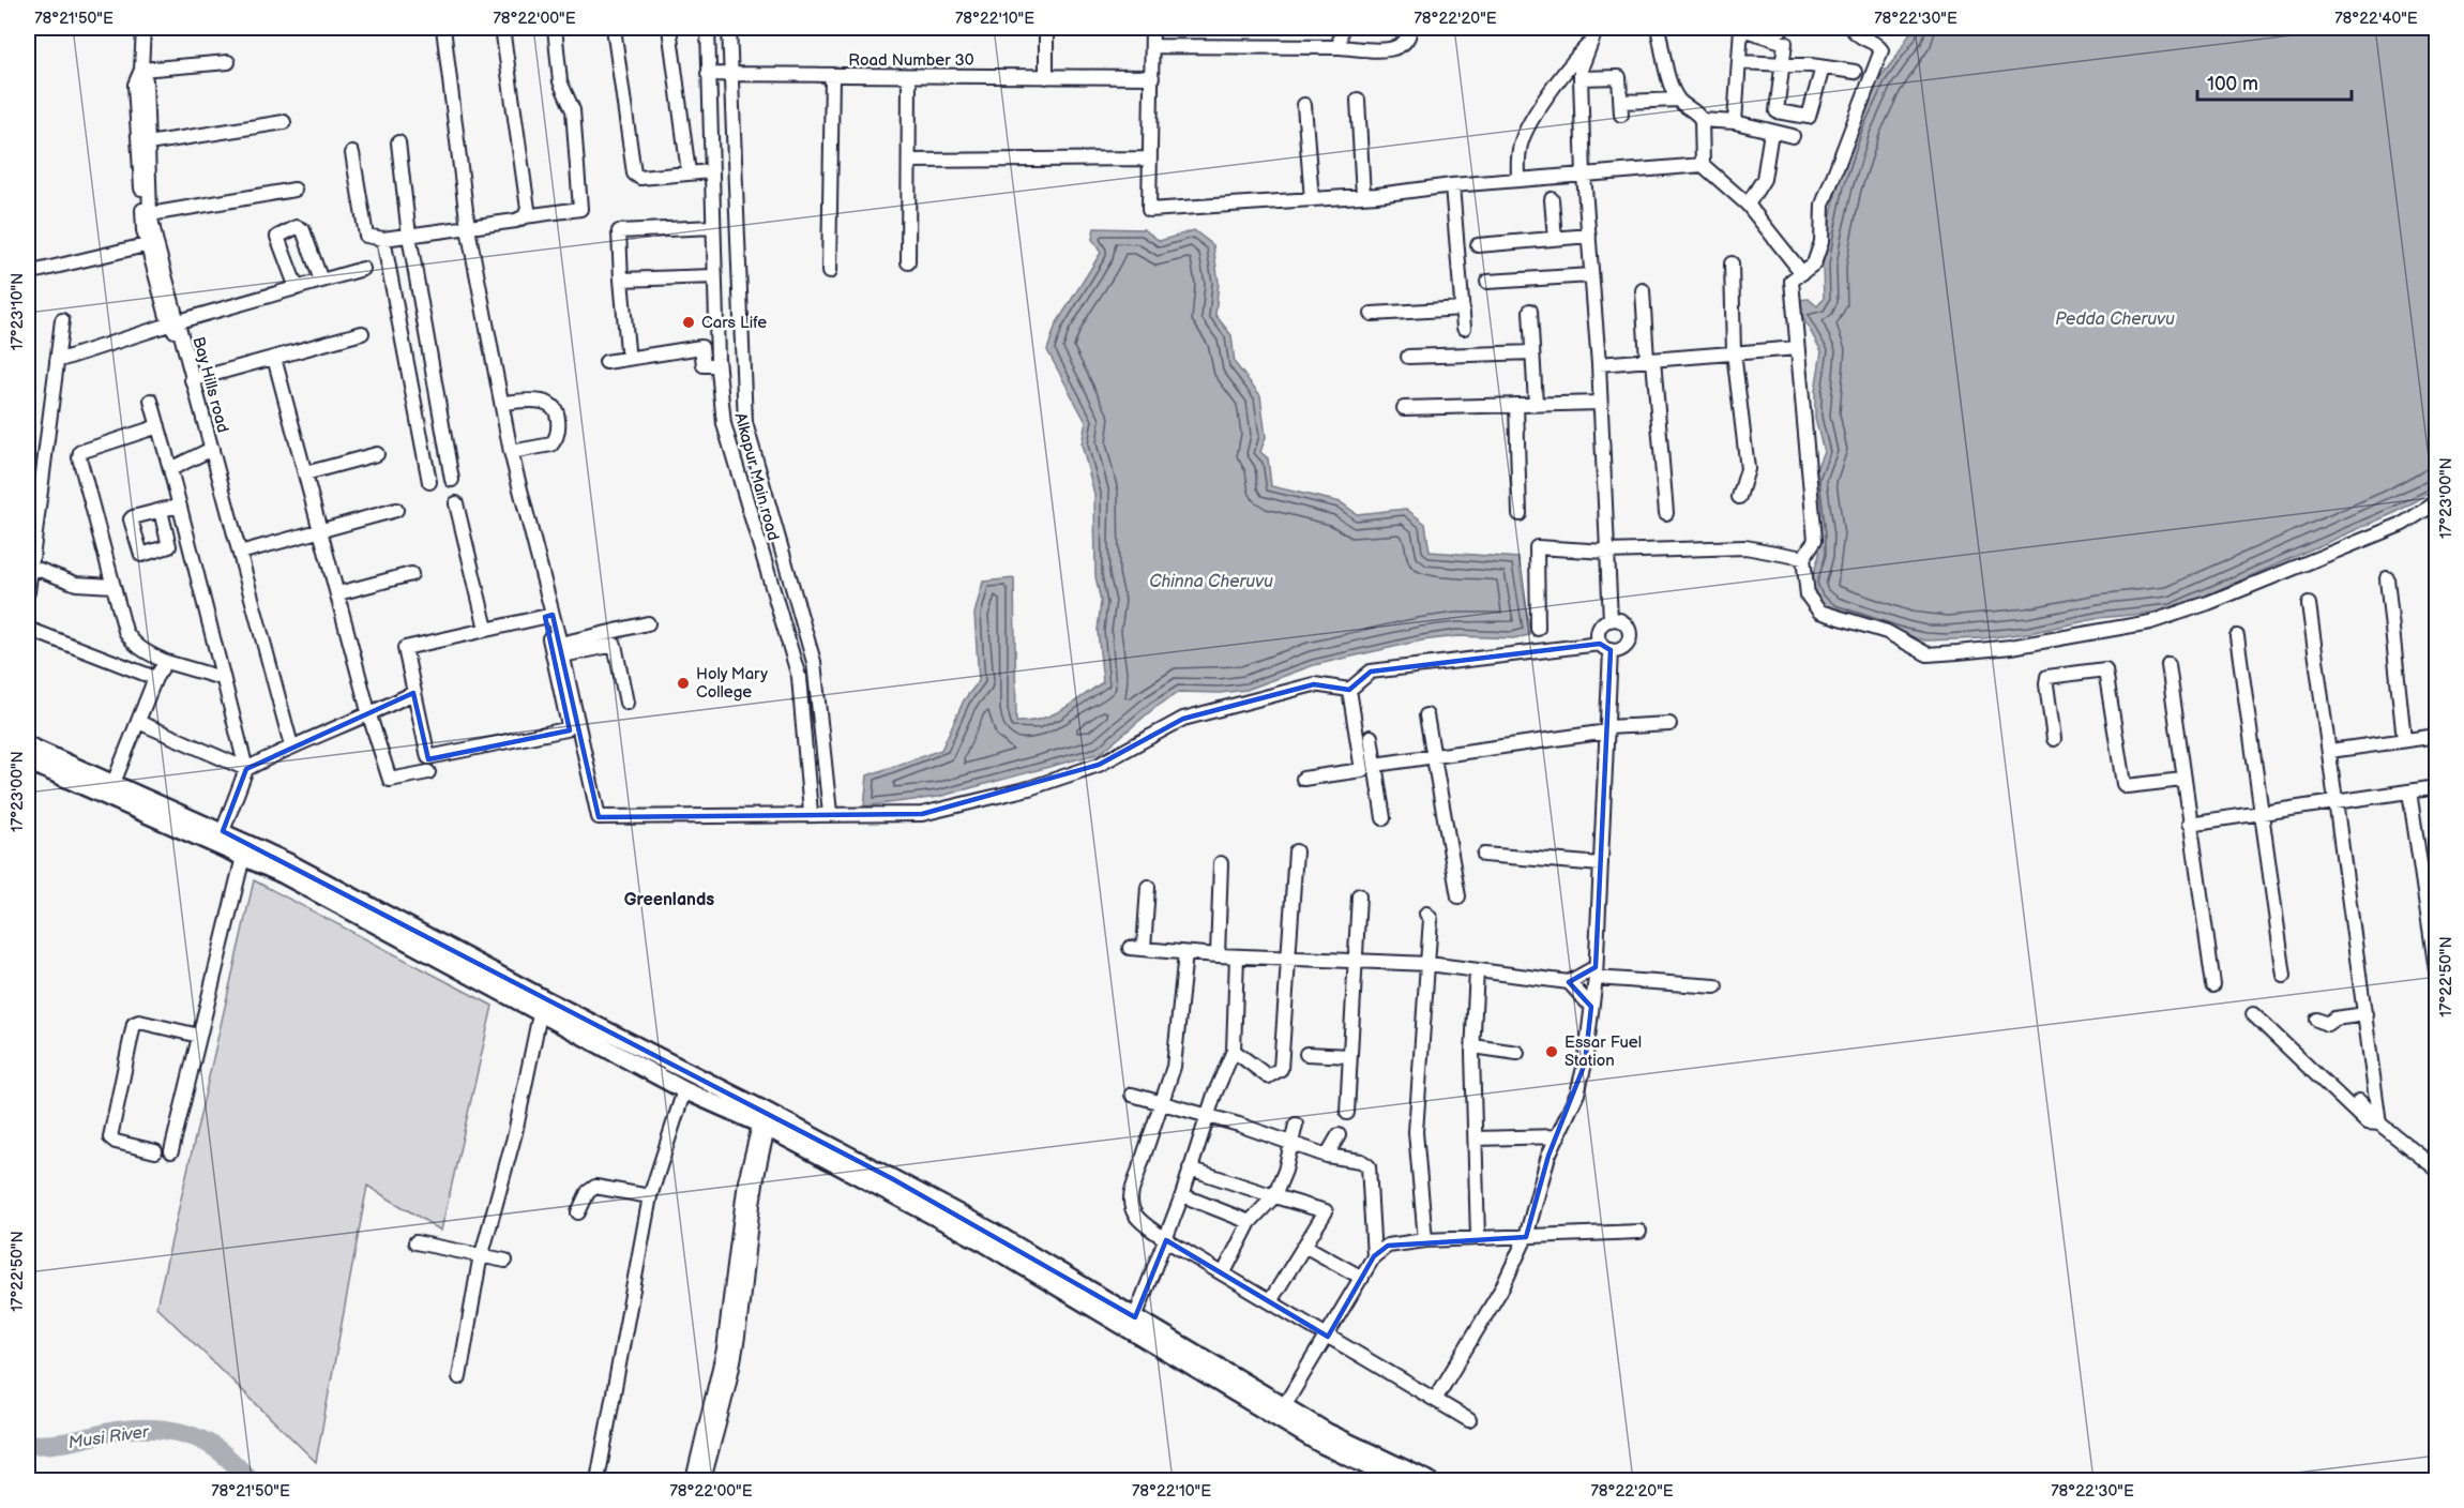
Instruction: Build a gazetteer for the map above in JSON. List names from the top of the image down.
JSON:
{
  "streets": {
    "street": ["Road Number 30", "Bay Hills road", "Alkapur Main road"]
  },
  "crossings": [
    ["Road Number 30", "Alkapur Main road"]
  ],
  "districts": ["Greenlands"],
  "water": ["Pedda Cheruvu", "Chinna Cheruvu", "Musi River"],
  "places": ["Cars Life", "Holy Mary College", "Essar Fuel Station"],
  "scale_bar": "100 m",
  "coordinates": [
    "78°21'50\"E",
    "78°22'00\"E",
    "78°22'10\"E",
    "78°22'20\"E",
    "78°22'30\"E",
    "78°22'40\"E",
    "17°23'10\"N",
    "17°23'00\"N",
    "17°22'50\"N"
  ]
}
